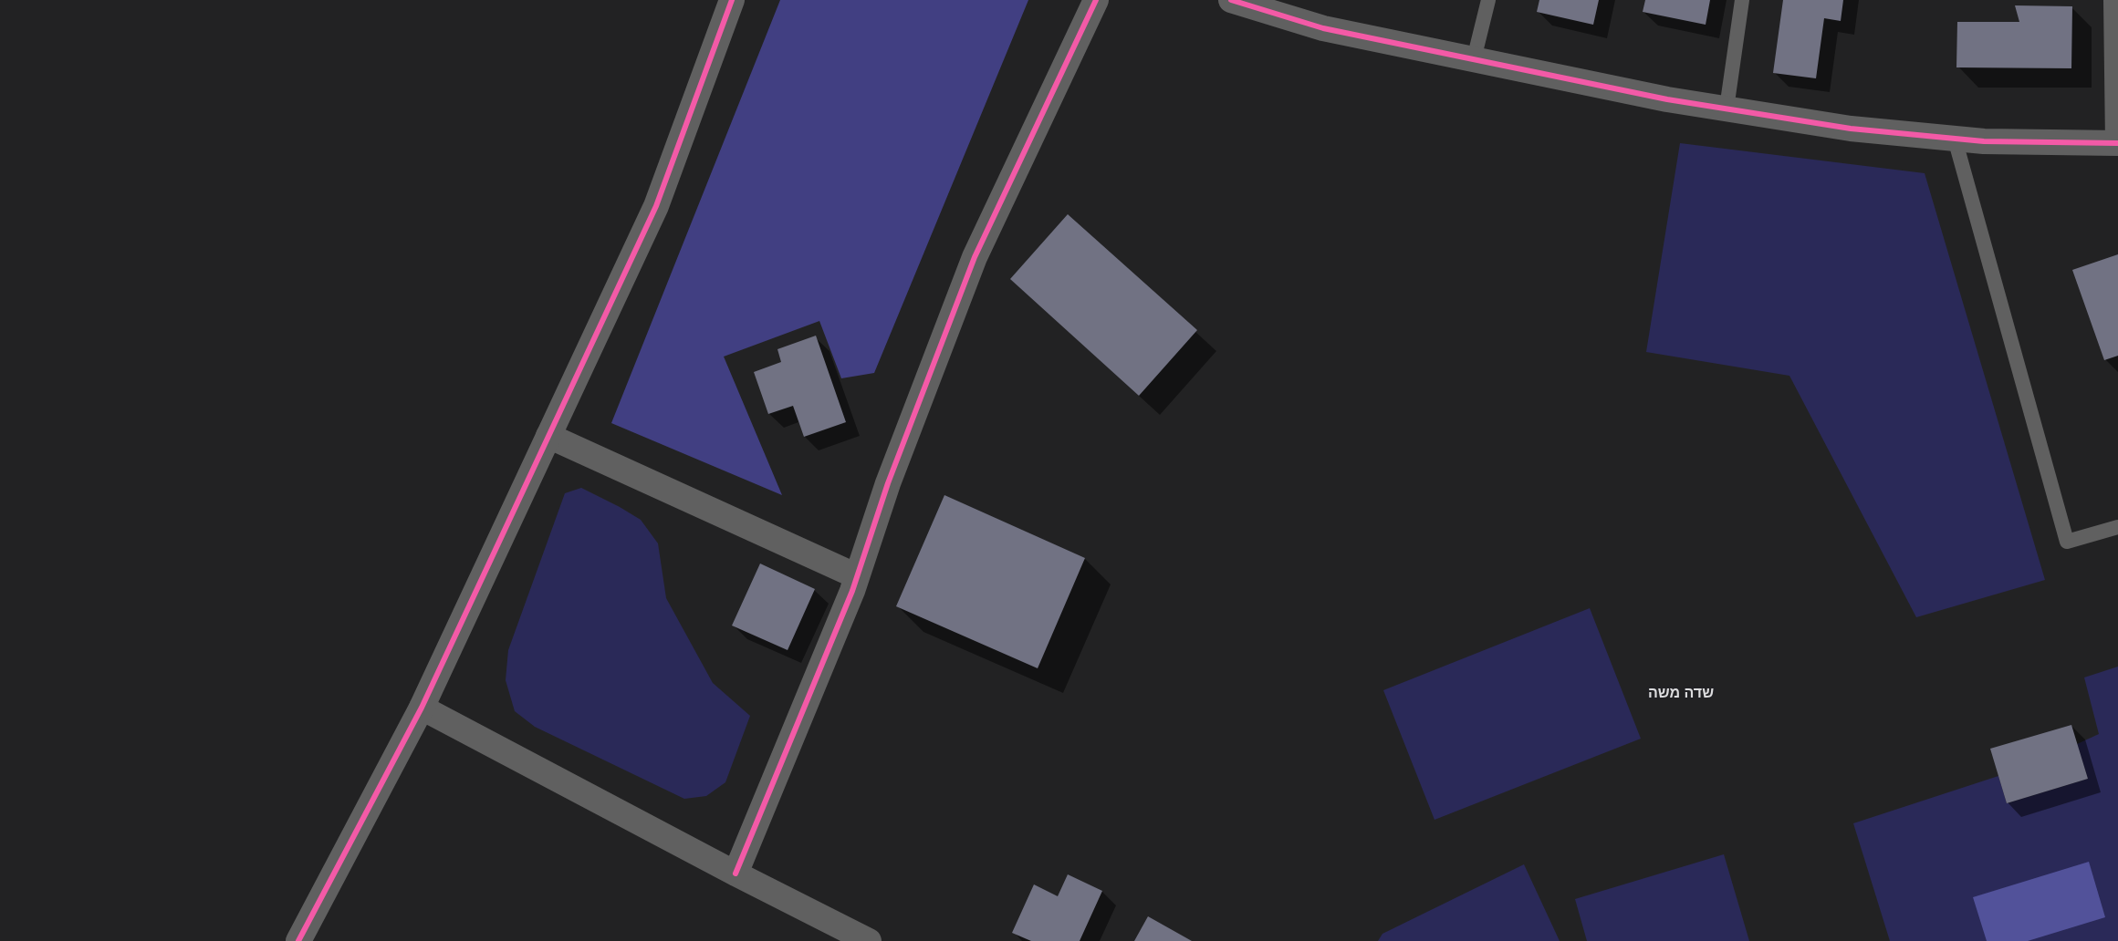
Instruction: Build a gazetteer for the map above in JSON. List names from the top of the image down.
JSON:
{
  "districts": ["שדה משה"]
}
